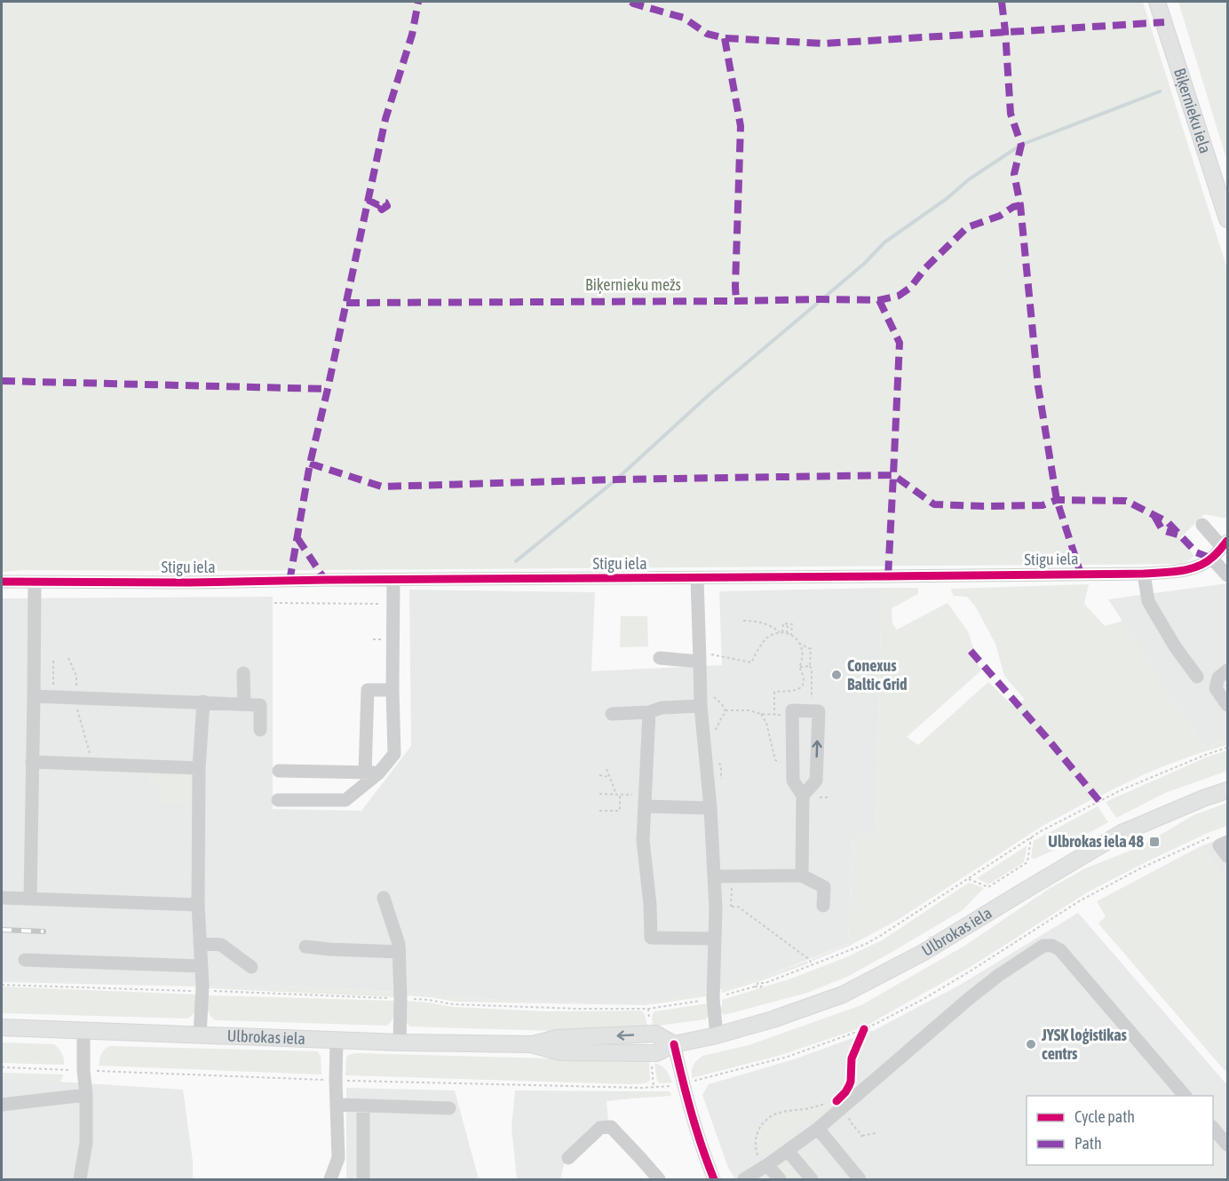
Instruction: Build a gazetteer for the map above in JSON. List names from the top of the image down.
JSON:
{
  "streets": {
    "main road": ["Biķernieku iela", "Ulbrokas iela"],
    "street": ["Stigu iela"]
  },
  "parks": ["Biķernieku mežs"],
  "places": {
    "other": ["Conexus Baltic Grid", "JYSK loģistikas centrs"],
    "transit": ["Ulbrokas iela 48"]
  },
  "legend": ["Cycle path", "Path"]
}
